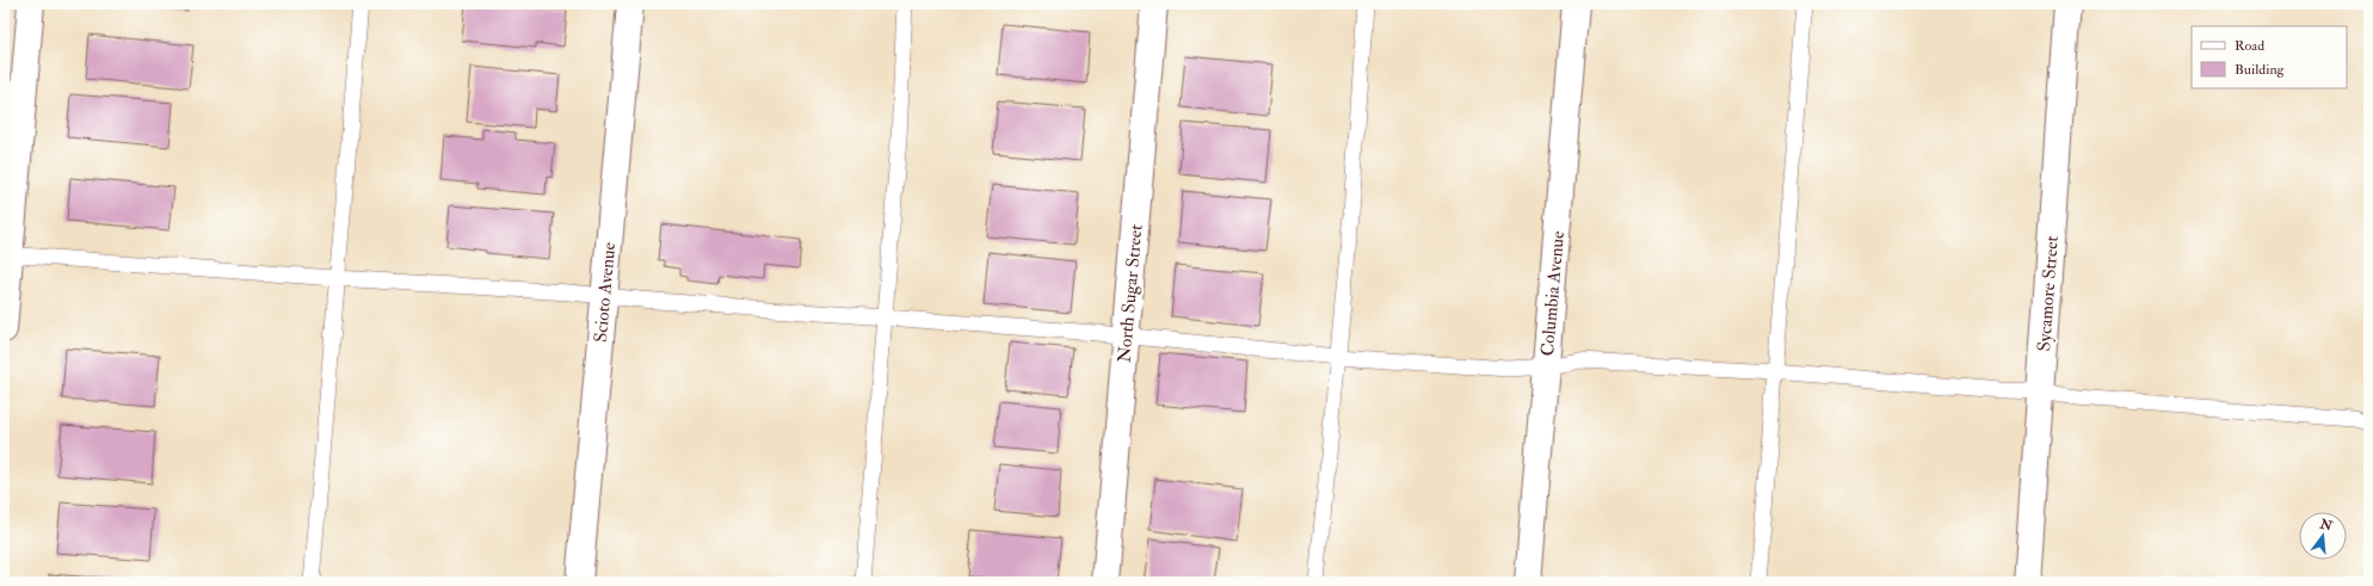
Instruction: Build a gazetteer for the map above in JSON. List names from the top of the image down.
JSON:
{
  "streets": {
    "street": [
      "Scioto Avenue",
      "North Sugar Street",
      "Columbia Avenue",
      "Sycamore Street"
    ]
  },
  "legend": ["Road", "Building"],
  "north": "top"
}
